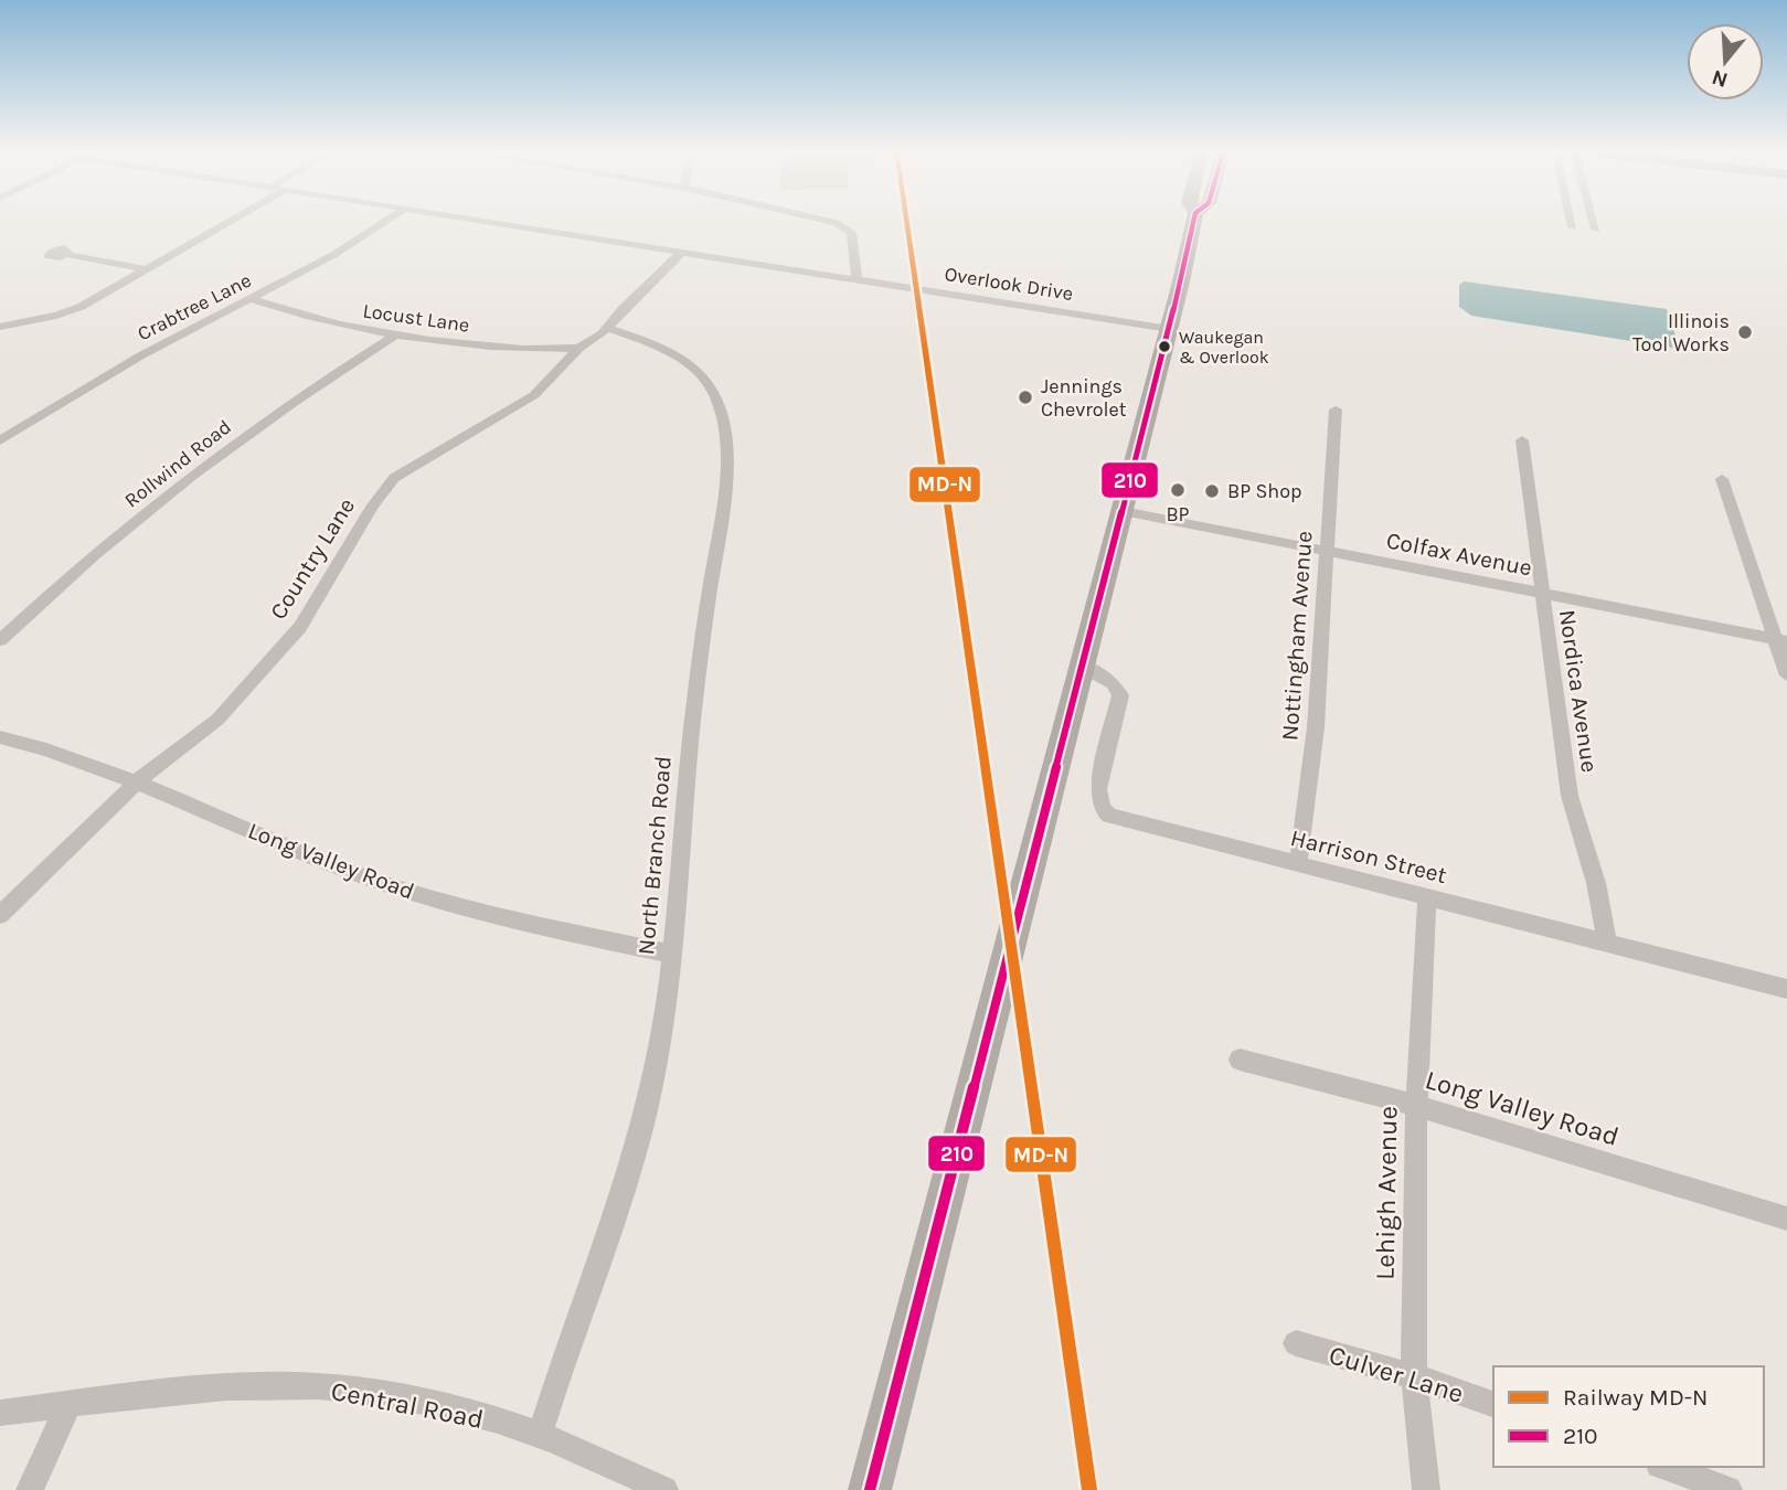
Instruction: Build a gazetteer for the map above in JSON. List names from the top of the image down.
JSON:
{
  "streets": {
    "street": [
      "Overlook Drive",
      "Crabtree Lane",
      "Locust Lane",
      "Rollwind Road",
      "Colfax Avenue",
      "Country Lane",
      "Nottingham Avenue",
      "Nordica Avenue",
      "North Branch Road",
      "Harrison Street",
      "Long Valley Road",
      "Lehigh Avenue",
      "Culver Lane",
      "Central Road"
    ]
  },
  "crossings": [
    ["Overlook Drive", "Country Lane"],
    ["Crabtree Lane", "Locust Lane"],
    ["Locust Lane", "Rollwind Road"],
    ["Locust Lane", "Country Lane"],
    ["Colfax Avenue", "Nottingham Avenue"],
    ["Colfax Avenue", "Nordica Avenue"],
    ["Country Lane", "North Branch Road"],
    ["Country Lane", "Long Valley Road"],
    ["Nottingham Avenue", "Harrison Street"],
    ["Nordica Avenue", "Harrison Street"],
    ["North Branch Road", "Long Valley Road"],
    ["North Branch Road", "Central Road"],
    ["Harrison Street", "Lehigh Avenue"],
    ["Long Valley Road", "Lehigh Avenue"],
    ["Lehigh Avenue", "Culver Lane"]
  ],
  "places": [
    "Illinois Tool Works",
    "Waukegan & Overlook",
    "Jennings Chevrolet",
    "BP",
    "BP Shop"
  ],
  "lines": ["rail line MD-N", "transit line 210"],
  "legend": ["Railway MD-N", "210"],
  "north": "bottom"
}
